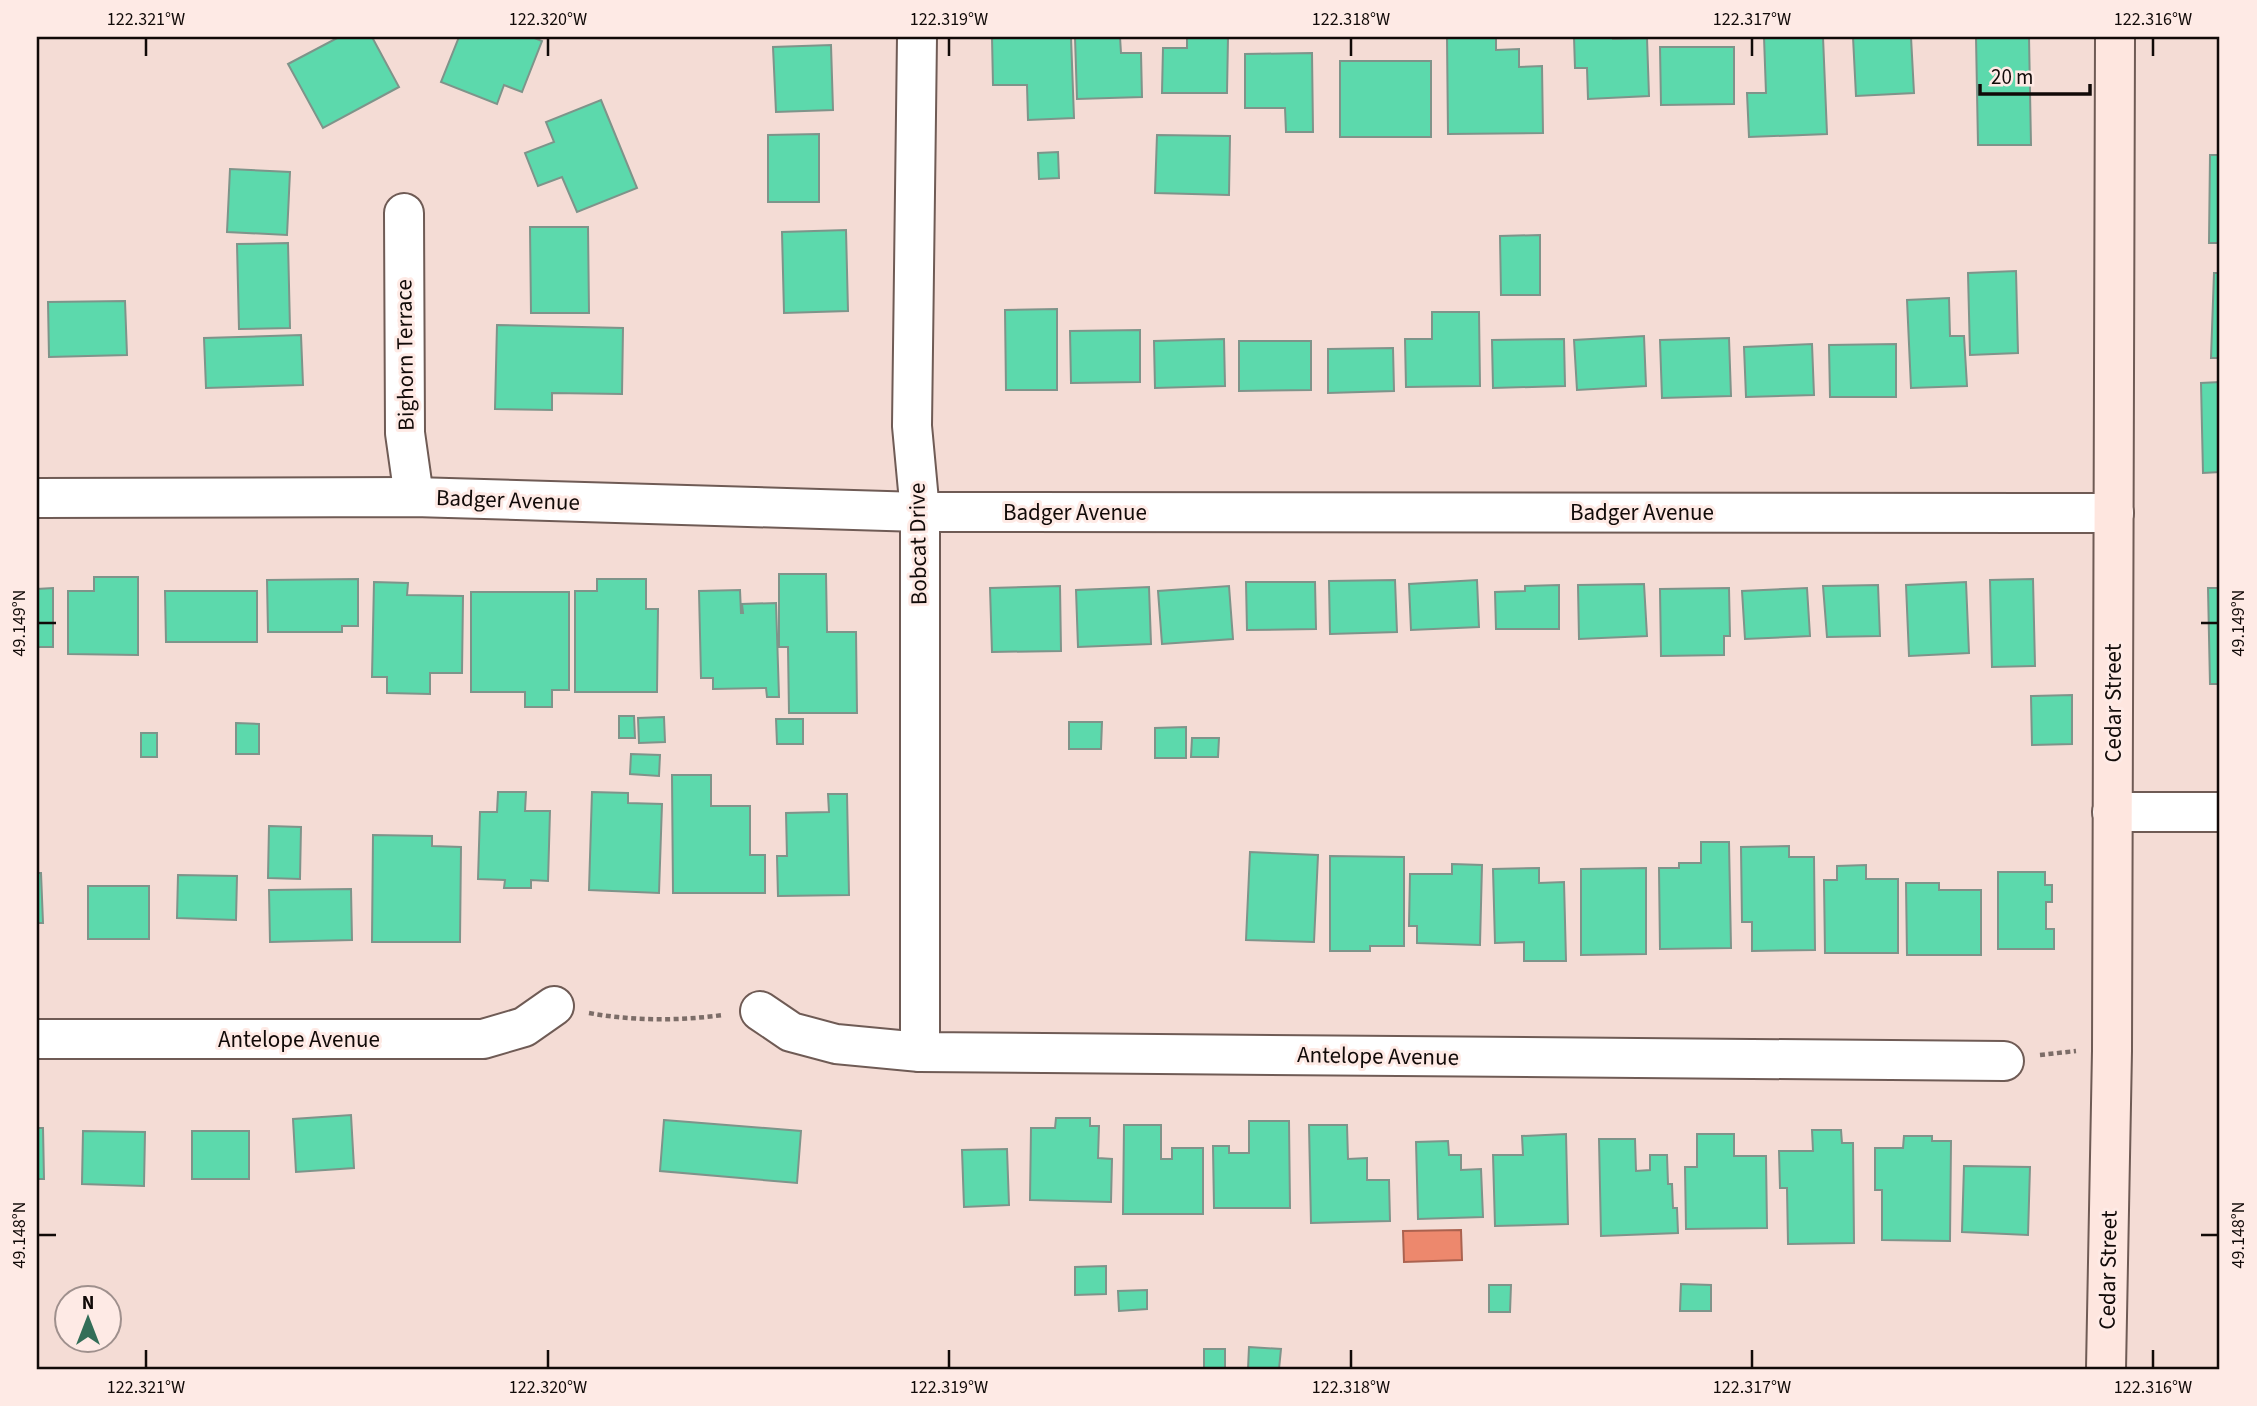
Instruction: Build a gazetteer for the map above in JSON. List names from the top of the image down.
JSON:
{
  "streets": {
    "main road": ["Cedar Street"],
    "street": [
      "Bighorn Terrace",
      "Badger Avenue",
      "Bobcat Drive",
      "Antelope Avenue"
    ]
  },
  "crossings": [
    ["Bighorn Terrace", "Badger Avenue"],
    ["Badger Avenue", "Bobcat Drive"],
    ["Badger Avenue", "Cedar Street"],
    ["Bobcat Drive", "Antelope Avenue"]
  ],
  "scale_bar": "20 m",
  "north": "top",
  "coordinates": [
    "122.321°W",
    "122.320°W",
    "122.319°W",
    "122.318°W",
    "122.317°W",
    "122.316°W",
    "49.149°N",
    "49.148°N"
  ]
}
